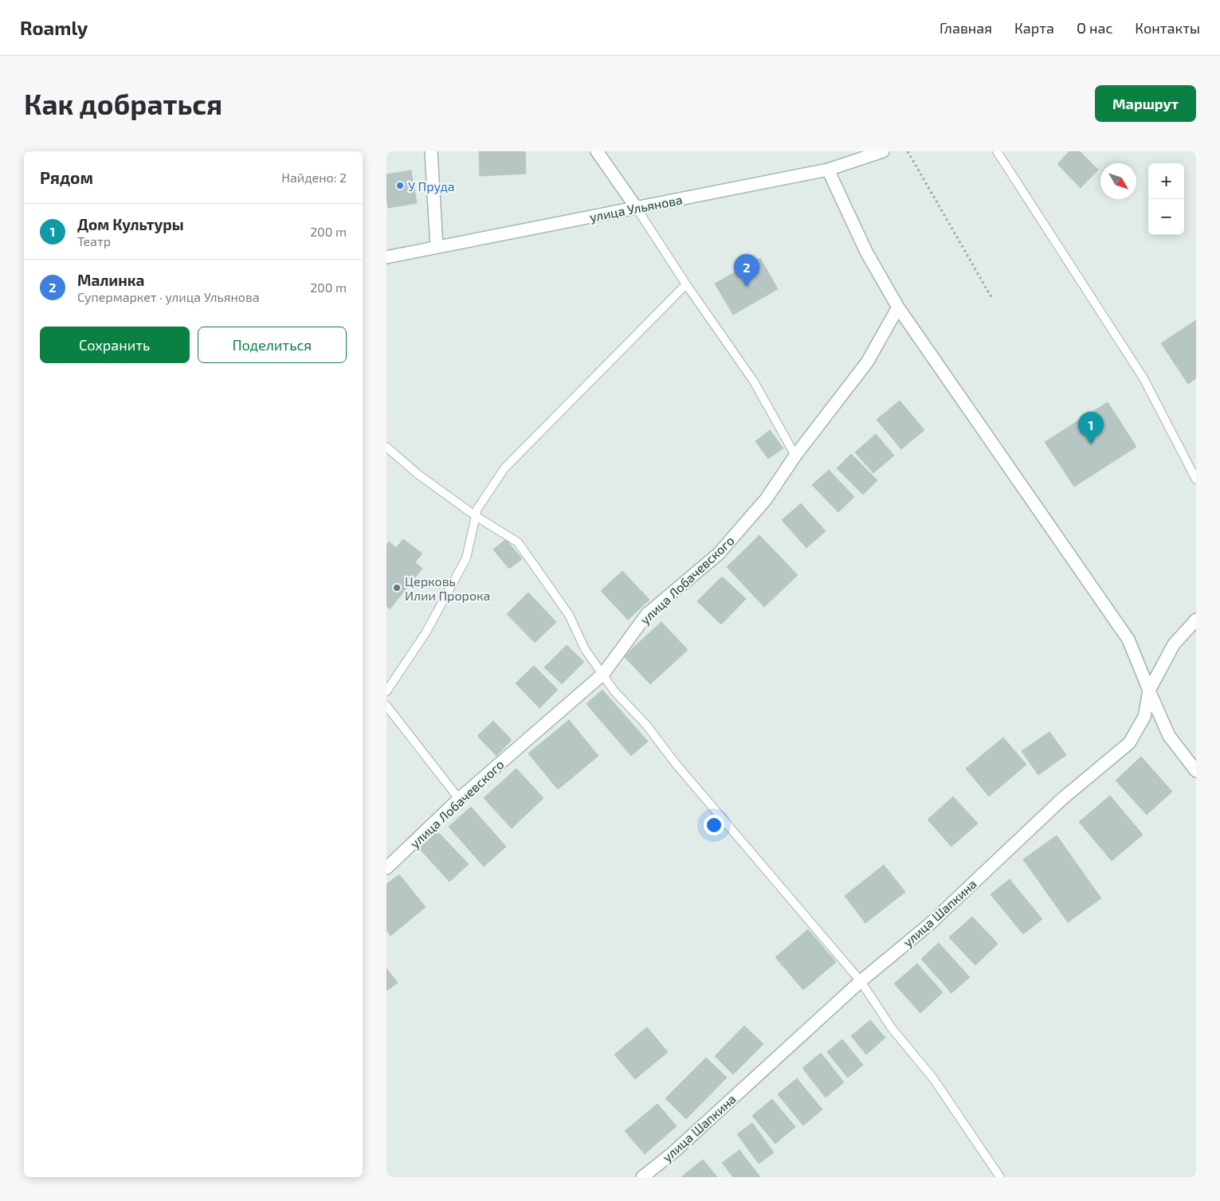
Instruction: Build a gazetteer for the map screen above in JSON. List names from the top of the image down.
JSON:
{
  "streets": {
    "street": ["улица Ульянова", "улица Лобачевского", "улица Шапкина"]
  },
  "places": ["У Пруда", "Церковь Илии Пророка"],
  "north": "bottom right",
  "page": {
    "header": "Roamly",
    "nav": [
      "Главная",
      "Карта",
      "О нас",
      "Контакты"
    ],
    "buttons": [
      "Маршрут",
      ["Сохранить", "Поделиться"]
    ],
    "title": "Как добраться",
    "heading": ["Рядом", "Найдено: 2"],
    "map_buttons": ["+", "−"],
    "list": [
      {
        "mark": "1",
        "name": "Дом Культуры",
        "note": "Театр",
        "value": "200 m"
      },
      {
        "mark": "2",
        "name": "Малинка",
        "note": "Супермаркет · улица Ульянова",
        "value": "200 m"
      }
    ],
    "pins": ["2", "1"]
  }
}
